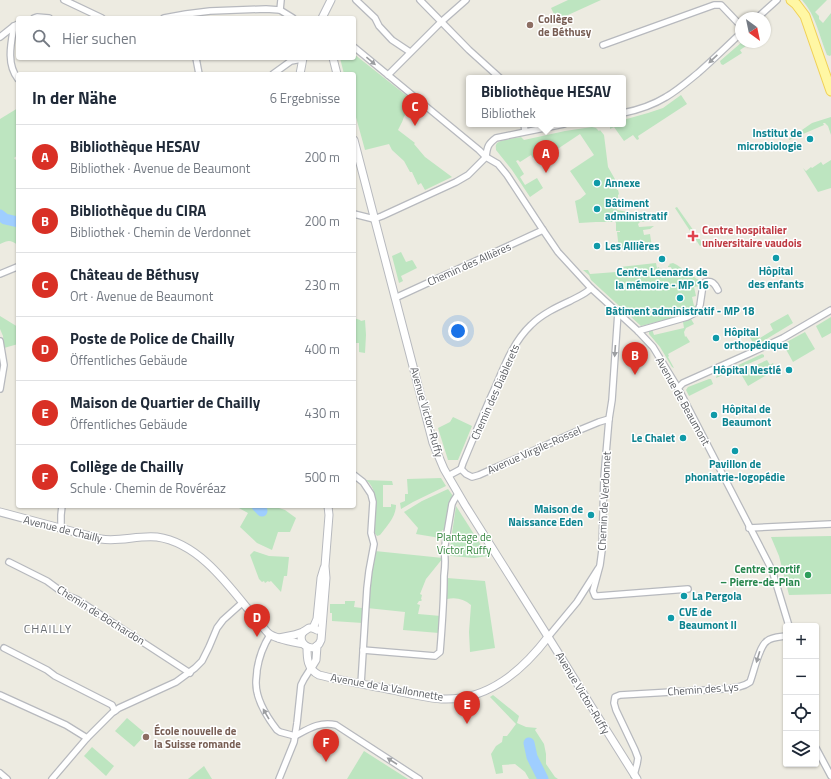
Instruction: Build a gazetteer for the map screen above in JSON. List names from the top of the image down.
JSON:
{
  "streets": {
    "street": [
      "Chemin des Allières",
      "Chemin des Diablerets",
      "Avenue de Beaumont",
      "Avenue Victor-Ruffy",
      "Avenue Virgile-Rossel",
      "Chemin de Verdonnet",
      "Avenue de Chailly",
      "Chemin de Bochardon",
      "Avenue de la Vallonnette",
      "Chemin des Lys"
    ]
  },
  "crossings": [
    ["Chemin des Allières", "Avenue de Beaumont"],
    ["Chemin des Allières", "Avenue Victor-Ruffy"],
    ["Chemin des Diablerets", "Avenue de Beaumont"],
    ["Chemin des Diablerets", "Avenue Virgile-Rossel"],
    ["Avenue de Beaumont", "Chemin de Verdonnet"],
    ["Avenue Victor-Ruffy", "Avenue de la Vallonnette"],
    ["Avenue Victor-Ruffy", "Chemin des Lys"],
    ["Avenue Virgile-Rossel", "Chemin de Verdonnet"],
    ["Chemin de Verdonnet", "Avenue de la Vallonnette"]
  ],
  "districts": ["CHAILLY"],
  "parks": ["Plantage de Victor Ruffy"],
  "places": {
    "other": [
      "Collège de Béthusy",
      "Institut de microbiologie",
      "Annexe",
      "Bâtiment administratif",
      "Les Allières",
      "Hôpital des enfants",
      "Centre Leenards de la mémoire - MP 16",
      "Bâtiment administratif - MP 18",
      "Hôpital orthopédique",
      "Hôpital Nestlé",
      "Hôpital de Beaumont",
      "Le Chalet",
      "Pavillon de phoniatrie-logopédie",
      "Maison de Naissance Eden",
      "Centre sportif – Pierre-de-Plan",
      "La Pergola",
      "CVE de Beaumont II",
      "École nouvelle de la Suisse romande"
    ],
    "health": ["Centre hospitalier universitaire vaudois"]
  },
  "north": "bottom right",
  "page": {
    "search": "Hier suchen",
    "heading": ["In der Nähe", "6 Ergebnisse"],
    "popup": ["Bibliothèque HESAV", "Bibliothek"],
    "pins": [
      "C",
      "A",
      "B",
      "D",
      "E",
      "F"
    ],
    "list": [
      {
        "mark": "A",
        "name": "Bibliothèque HESAV",
        "note": "Bibliothek · Avenue de Beaumont",
        "value": "200 m"
      },
      {
        "mark": "B",
        "name": "Bibliothèque du CIRA",
        "note": "Bibliothek · Chemin de Verdonnet",
        "value": "200 m"
      },
      {
        "mark": "C",
        "name": "Château de Béthusy",
        "note": "Ort · Avenue de Beaumont",
        "value": "230 m"
      },
      {
        "mark": "D",
        "name": "Poste de Police de Chailly",
        "note": "Öffentliches Gebäude",
        "value": "400 m"
      },
      {
        "mark": "E",
        "name": "Maison de Quartier de Chailly",
        "note": "Öffentliches Gebäude",
        "value": "430 m"
      },
      {
        "mark": "F",
        "name": "Collège de Chailly",
        "note": "Schule · Chemin de Rovéréaz",
        "value": "500 m"
      }
    ],
    "map_buttons": ["+", "−"]
  }
}
